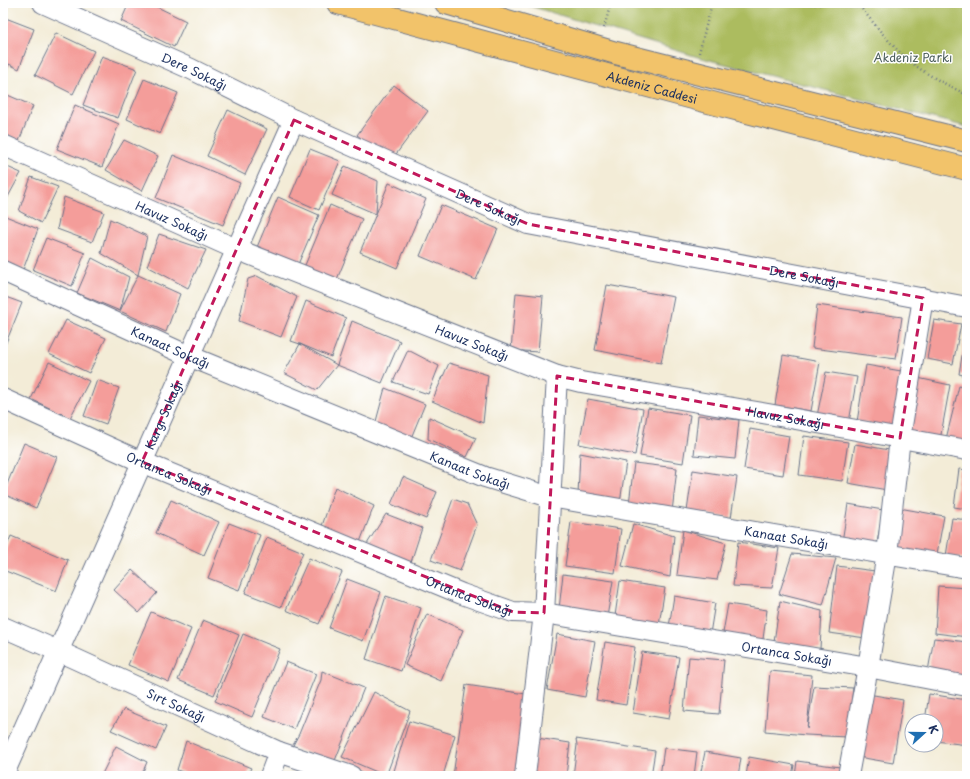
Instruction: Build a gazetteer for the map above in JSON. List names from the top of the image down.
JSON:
{
  "streets": {
    "main road": ["Akdeniz Caddesi"],
    "street": [
      "Dere Sokağı",
      "Havuz Sokağı",
      "Kanaat Sokağı",
      "Kargı Sokağı",
      "Ortanca Sokağı",
      "Sırt Sokağı"
    ]
  },
  "crossings": [
    ["Dere Sokağı", "Kargı Sokağı"],
    ["Havuz Sokağı", "Kargı Sokağı"],
    ["Kanaat Sokağı", "Kargı Sokağı"],
    ["Kargı Sokağı", "Ortanca Sokağı"],
    ["Kargı Sokağı", "Sırt Sokağı"]
  ],
  "parks": ["Akdeniz Parkı"],
  "north": "right"
}
